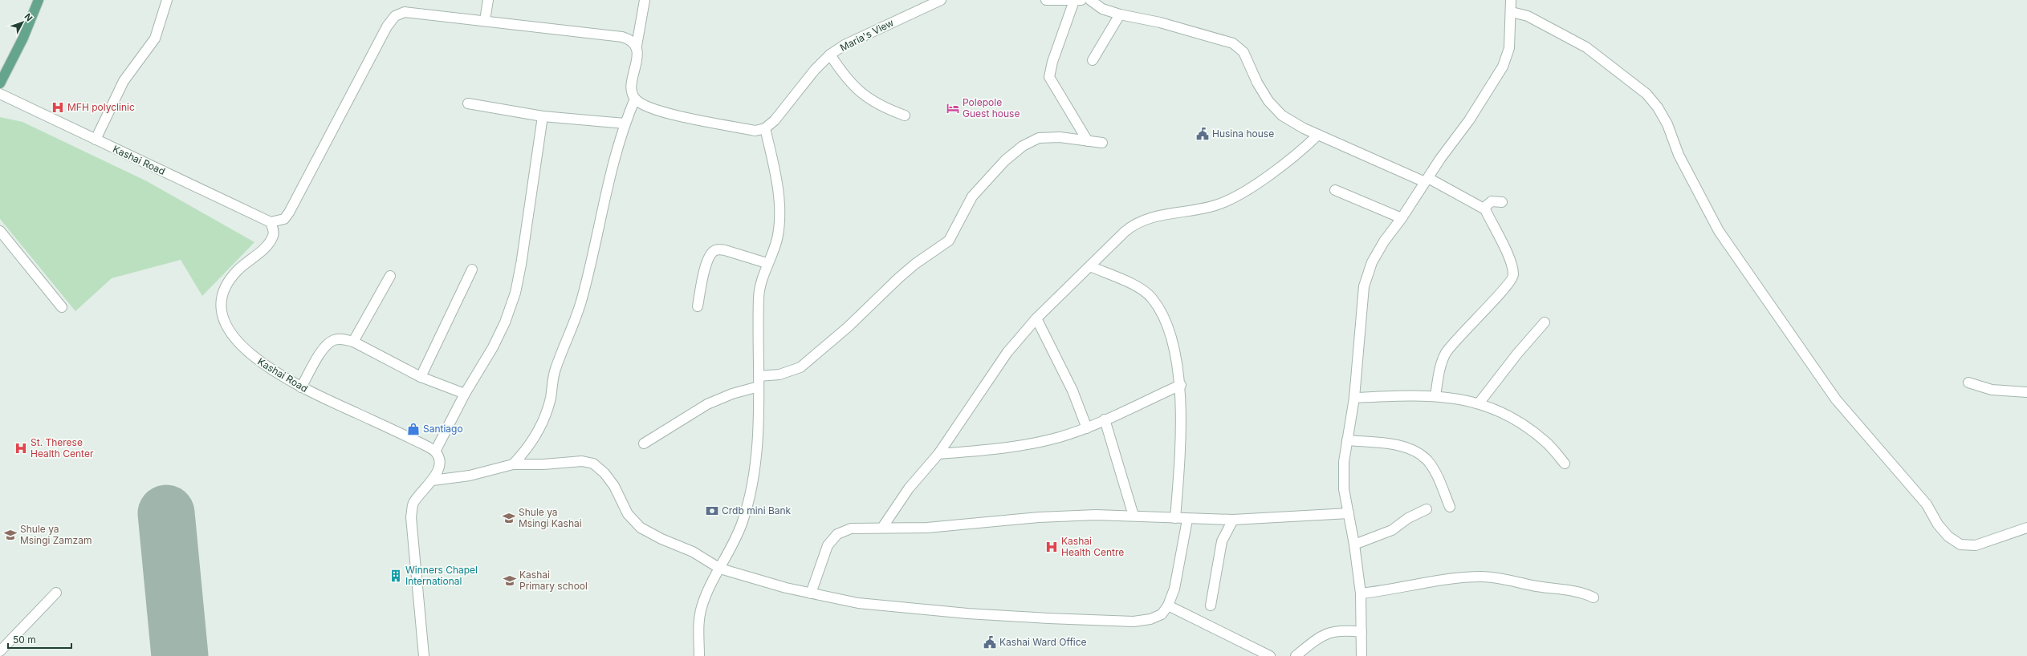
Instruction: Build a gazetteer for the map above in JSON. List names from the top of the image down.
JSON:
{
  "streets": {
    "street": ["Maria's View", "Kashai Road"]
  },
  "places": {
    "hospital": ["MFH polyclinic", "St. Therese Health Center", "Kashai Health Centre"],
    "hotel": ["Polepole Guest house"],
    "public building": ["Husina house", "Kashai Ward Office"],
    "shop": ["Santiago"],
    "bank": ["Crdb mini Bank"],
    "school or university": ["Shule ya Msingi Kashai", "Shule ya Msingi Zamzam", "Kashai Primary school"],
    "building": ["Winners Chapel International"]
  },
  "scale_bar": "50 m",
  "north": "top right"
}
